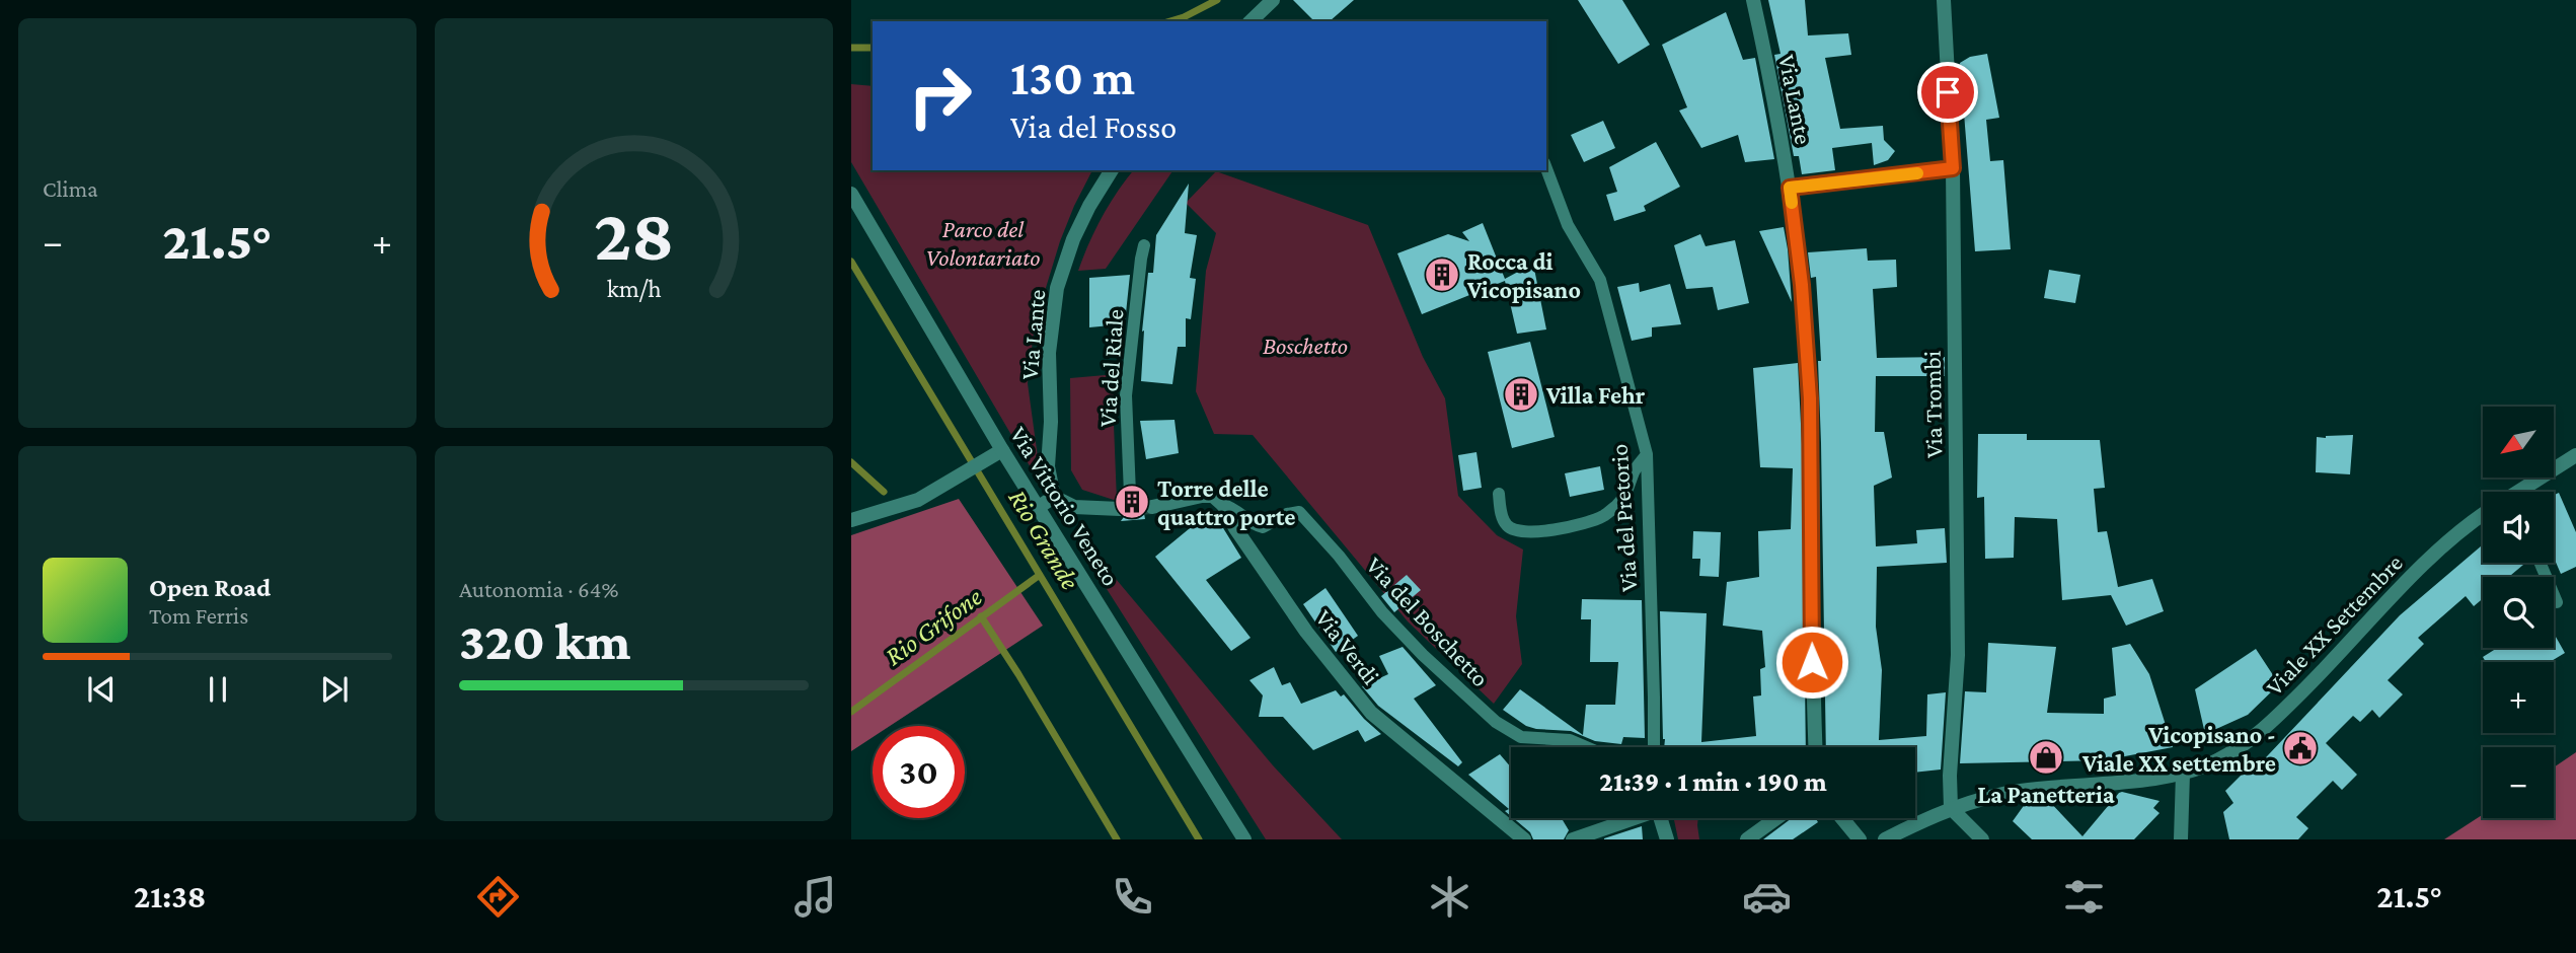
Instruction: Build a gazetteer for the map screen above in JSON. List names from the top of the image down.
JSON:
{
  "streets": {
    "street": [
      "Via Lante",
      "Via Trombi",
      "Via Vittorio Veneto",
      "Viale XX Settembre",
      "Via Verdi"
    ],
    "lane": ["Via del Riale", "Via del Pretorio", "Via del Boschetto"]
  },
  "crossings": [
    ["Via Trombi", "Viale XX Settembre"],
    ["Via del Boschetto", "Via Verdi"]
  ],
  "water": ["Rio Grande", "Rio Grifone"],
  "parks": ["Parco del Volontariato", "Boschetto"],
  "places": {
    "building": ["Rocca di Vicopisano", "Villa Fehr", "Torre delle quattro porte"],
    "public building": ["Vicopisano - Viale XX settembre"],
    "shop": ["La Panetteria"]
  },
  "north": "bottom left",
  "page": {
    "tile": [
      "Clima",
      ["Autonomia · 64%", "320 km"]
    ],
    "turn": ["130 m", "Via del Fosso"],
    "heat": ["−", "21.5°", "+"],
    "map_buttons": ["+", "−"],
    "song": ["Open Road", "Tom Ferris"],
    "limit": "30",
    "trip": "21:39 · 1 min · 190 m",
    "tabs": ["21:38", "21.5°"],
    "gauge": ["28", "km/h"]
  }
}
